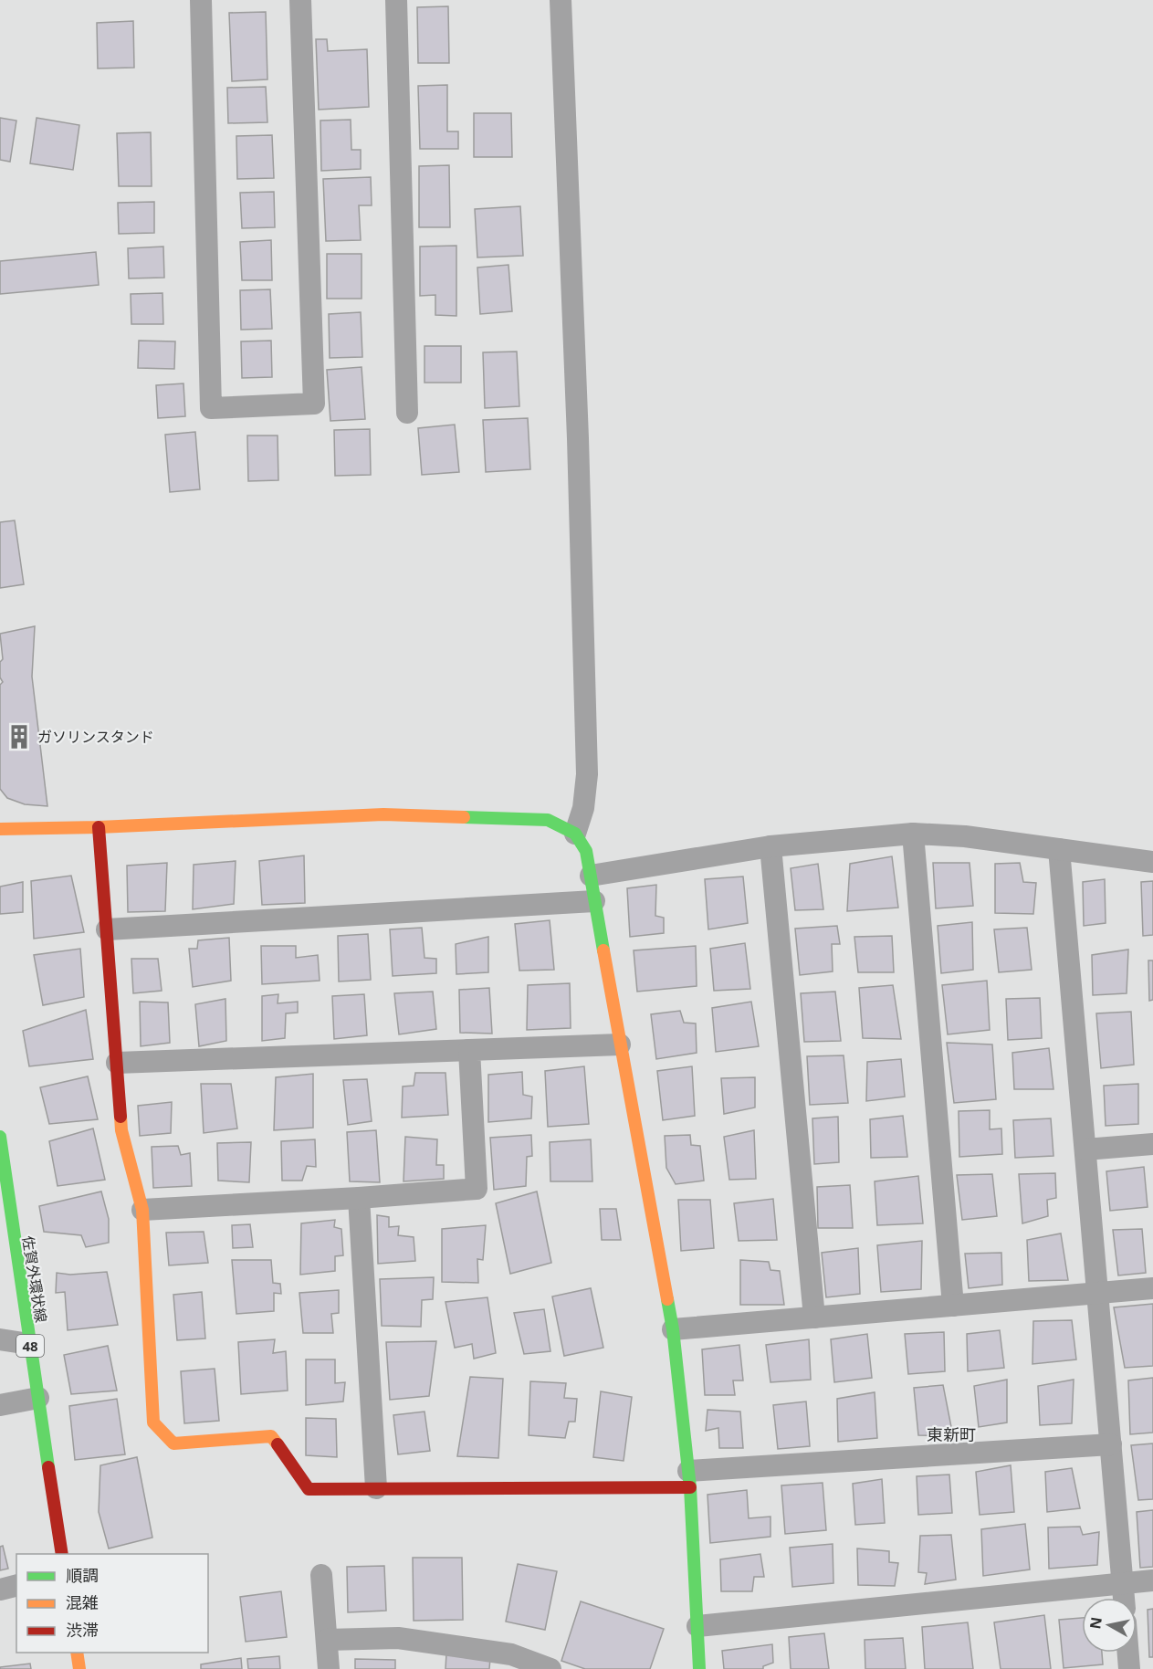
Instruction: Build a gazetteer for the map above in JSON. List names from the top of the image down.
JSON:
{
  "streets": {
    "street": ["佐賀外環状線", "48"]
  },
  "districts": ["東新町"],
  "places": {
    "building": ["ガソリンスタンド"]
  },
  "legend": ["順調", "混雑", "渋滞"],
  "north": "left"
}
